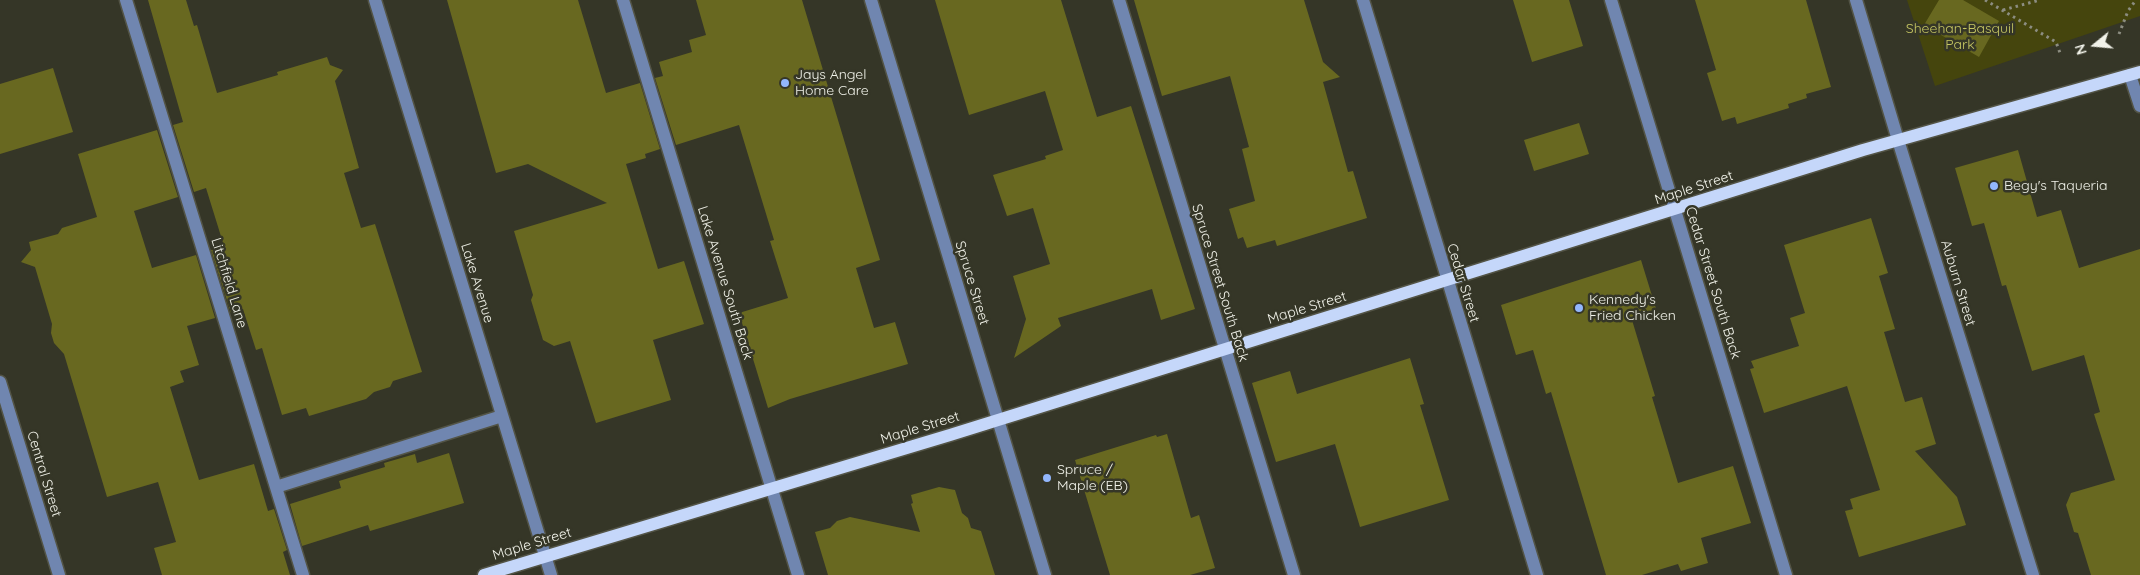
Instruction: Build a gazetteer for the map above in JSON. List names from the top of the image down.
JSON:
{
  "streets": {
    "main road": ["Maple Street"],
    "street": [
      "Litchfield Lane",
      "Lake Avenue",
      "Lake Avenue South Back",
      "Spruce Street",
      "Spruce Street South Back",
      "Cedar Street",
      "Cedar Street South Back",
      "Auburn Street",
      "Central Street"
    ]
  },
  "crossings": [
    ["Maple Street", "Lake Avenue"],
    ["Maple Street", "Lake Avenue South Back"],
    ["Maple Street", "Spruce Street"],
    ["Maple Street", "Spruce Street South Back"],
    ["Maple Street", "Cedar Street"],
    ["Maple Street", "Cedar Street South Back"],
    ["Maple Street", "Auburn Street"]
  ],
  "parks": ["Sheehan-Basquil Park"],
  "places": [
    "Jays Angel Home Care",
    "Begy's Taqueria",
    "Kennedy's Fried Chicken",
    "Spruce / Maple (EB)"
  ],
  "north": "left"
}
